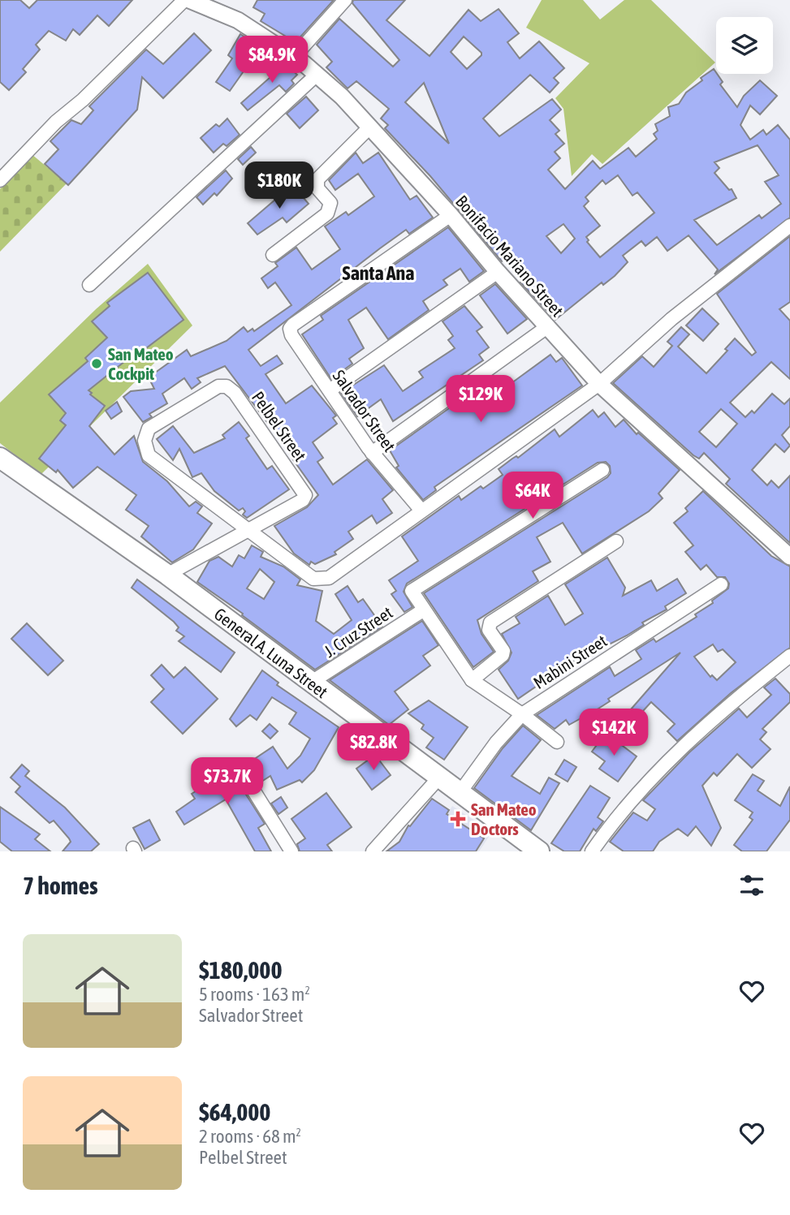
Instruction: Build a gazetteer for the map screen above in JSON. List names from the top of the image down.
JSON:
{
  "streets": {
    "main road": ["General A. Luna Street"],
    "street": [
      "Bonifacio Mariano Street",
      "Salvador Street",
      "Pelbel Street",
      "J. Cruz Street",
      "Mabini Street"
    ]
  },
  "crossings": [
    ["Bonifacio Mariano Street", "Salvador Street"],
    ["Bonifacio Mariano Street", "Pelbel Street"],
    ["Salvador Street", "Pelbel Street"],
    ["Pelbel Street", "General A. Luna Street"],
    ["J. Cruz Street", "General A. Luna Street"],
    ["General A. Luna Street", "Mabini Street"]
  ],
  "districts": ["Santa Ana"],
  "places": {
    "other": ["San Mateo Cockpit"],
    "health": ["San Mateo Doctors"]
  },
  "page": {
    "price": [
      "$84.9K",
      "$180K",
      "$129K",
      "$64K",
      "$142K",
      "$82.8K",
      "$73.7K"
    ],
    "heading": "7 homes",
    "list": [
      {
        "name": "$180,000",
        "note": "5 rooms · 163 m² · Salvador Street"
      },
      {
        "name": "$64,000",
        "note": "2 rooms · 68 m² · Pelbel Street"
      }
    ]
  }
}
